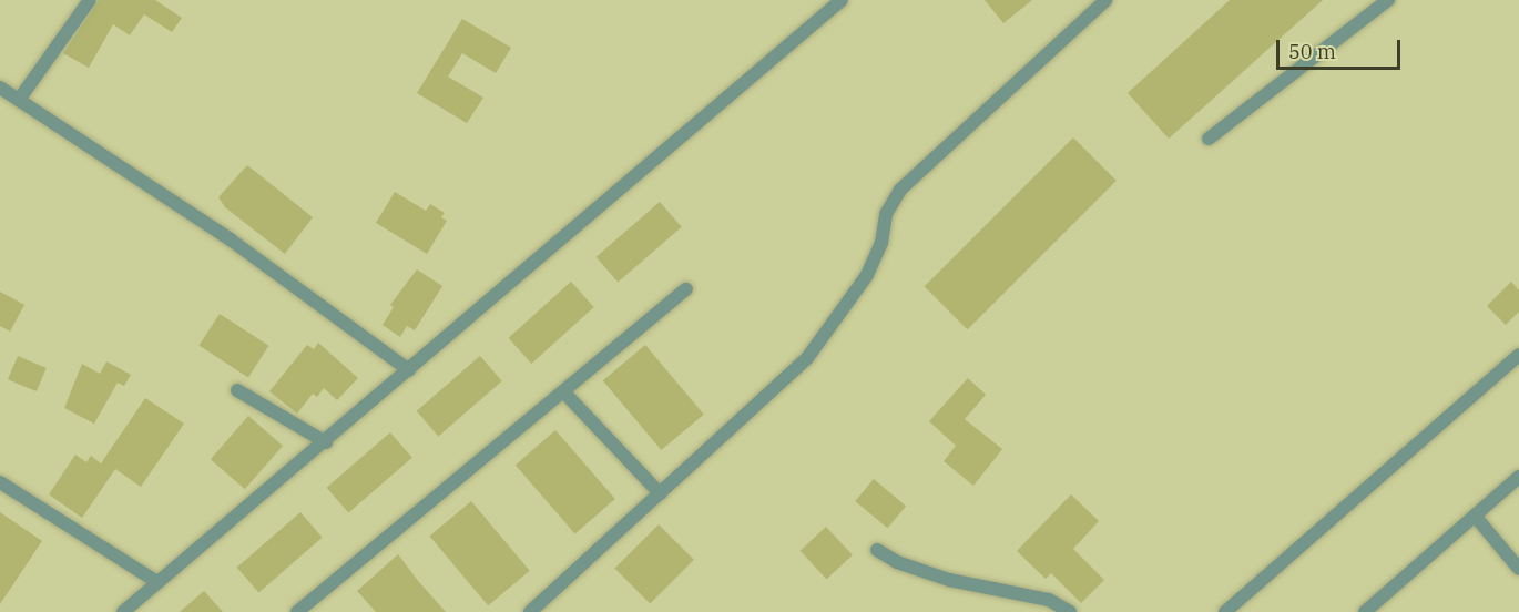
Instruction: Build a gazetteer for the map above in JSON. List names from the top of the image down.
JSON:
{
  "scale_bar": "50 m"
}
